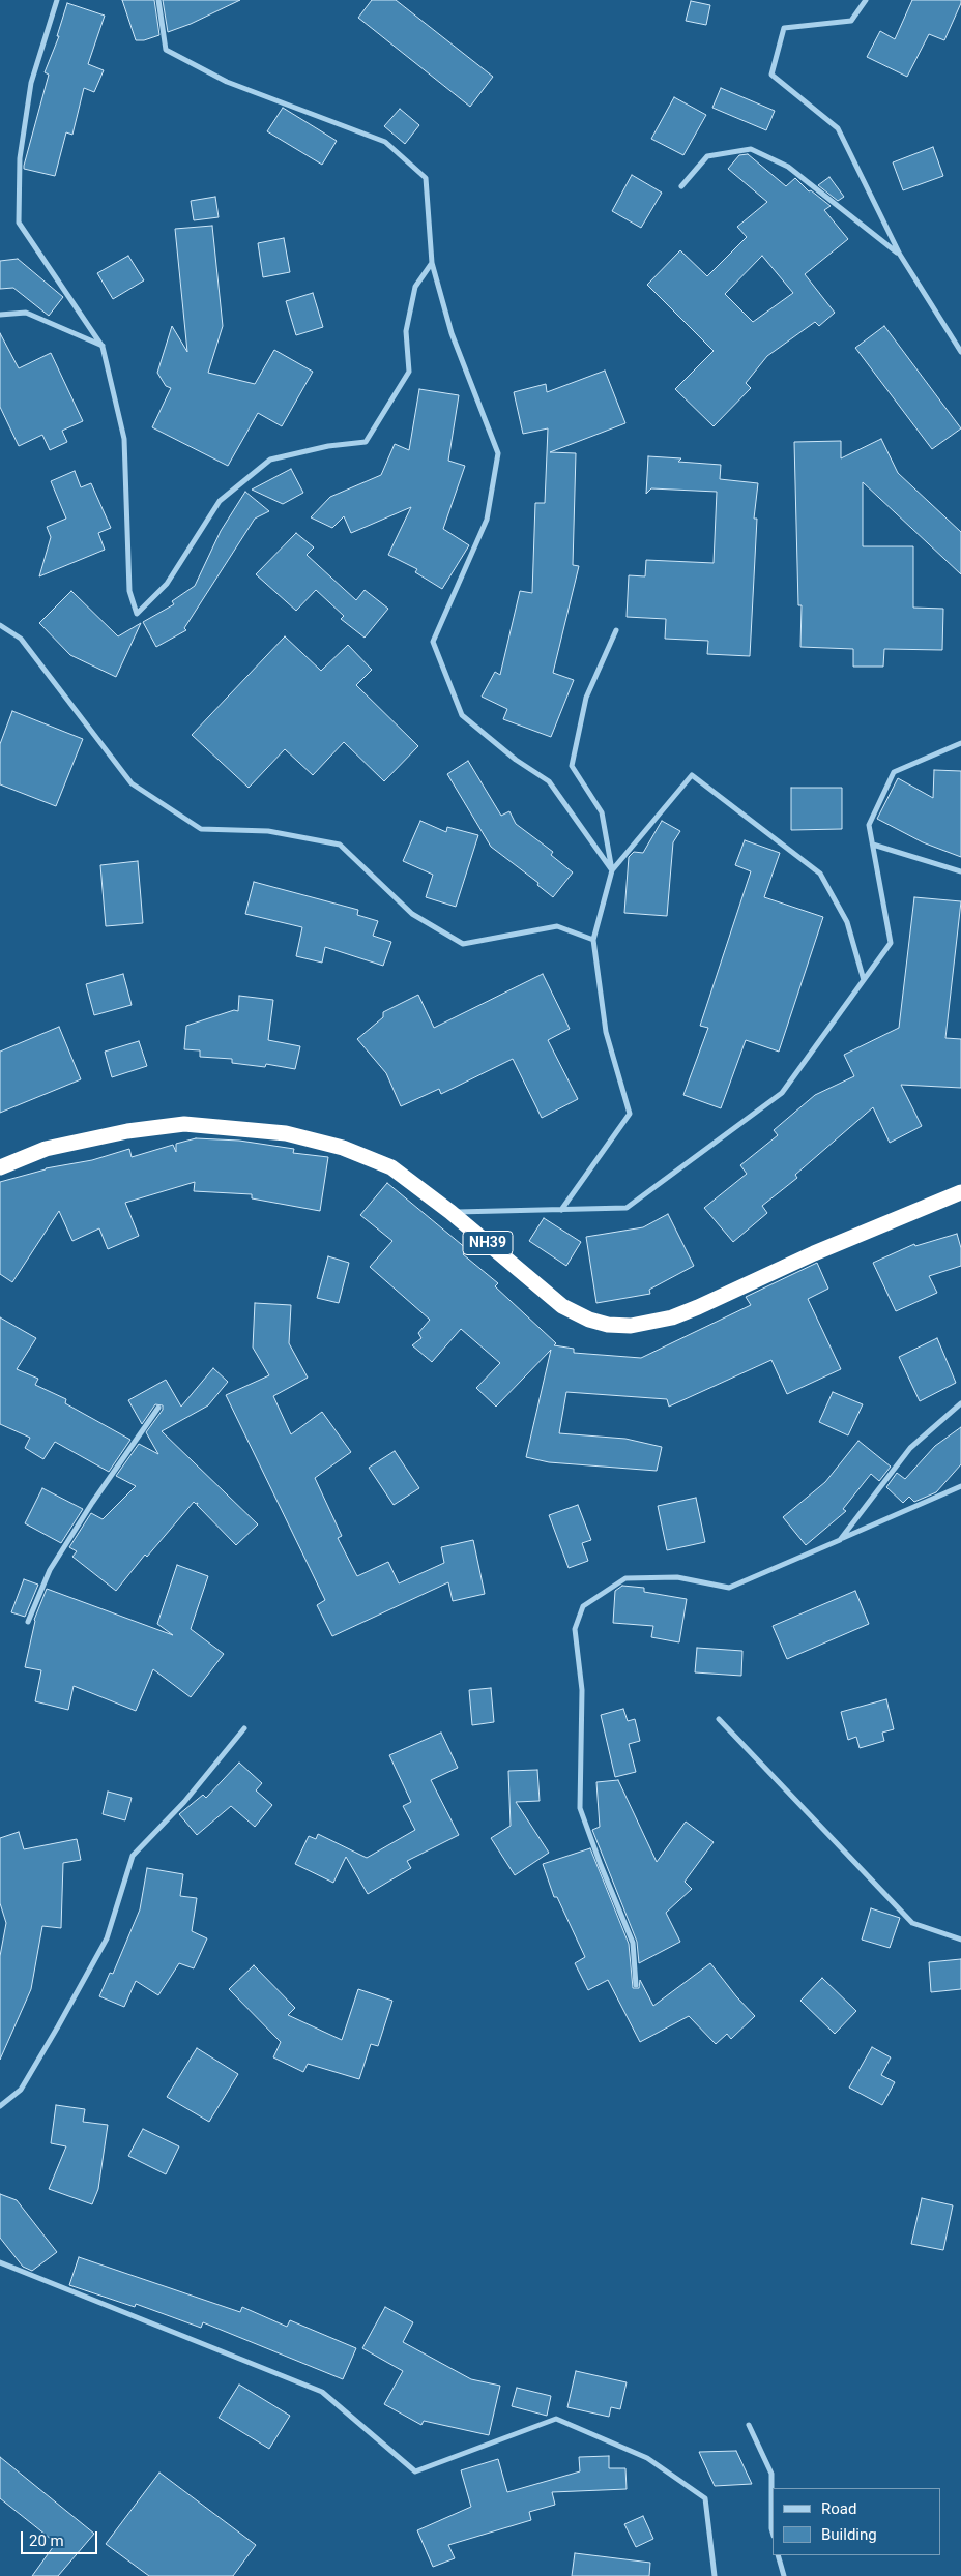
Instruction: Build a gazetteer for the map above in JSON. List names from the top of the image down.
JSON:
{
  "streets": {
    "highway": ["NH39"]
  },
  "legend": ["Road", "Building"],
  "scale_bar": "20 m"
}
